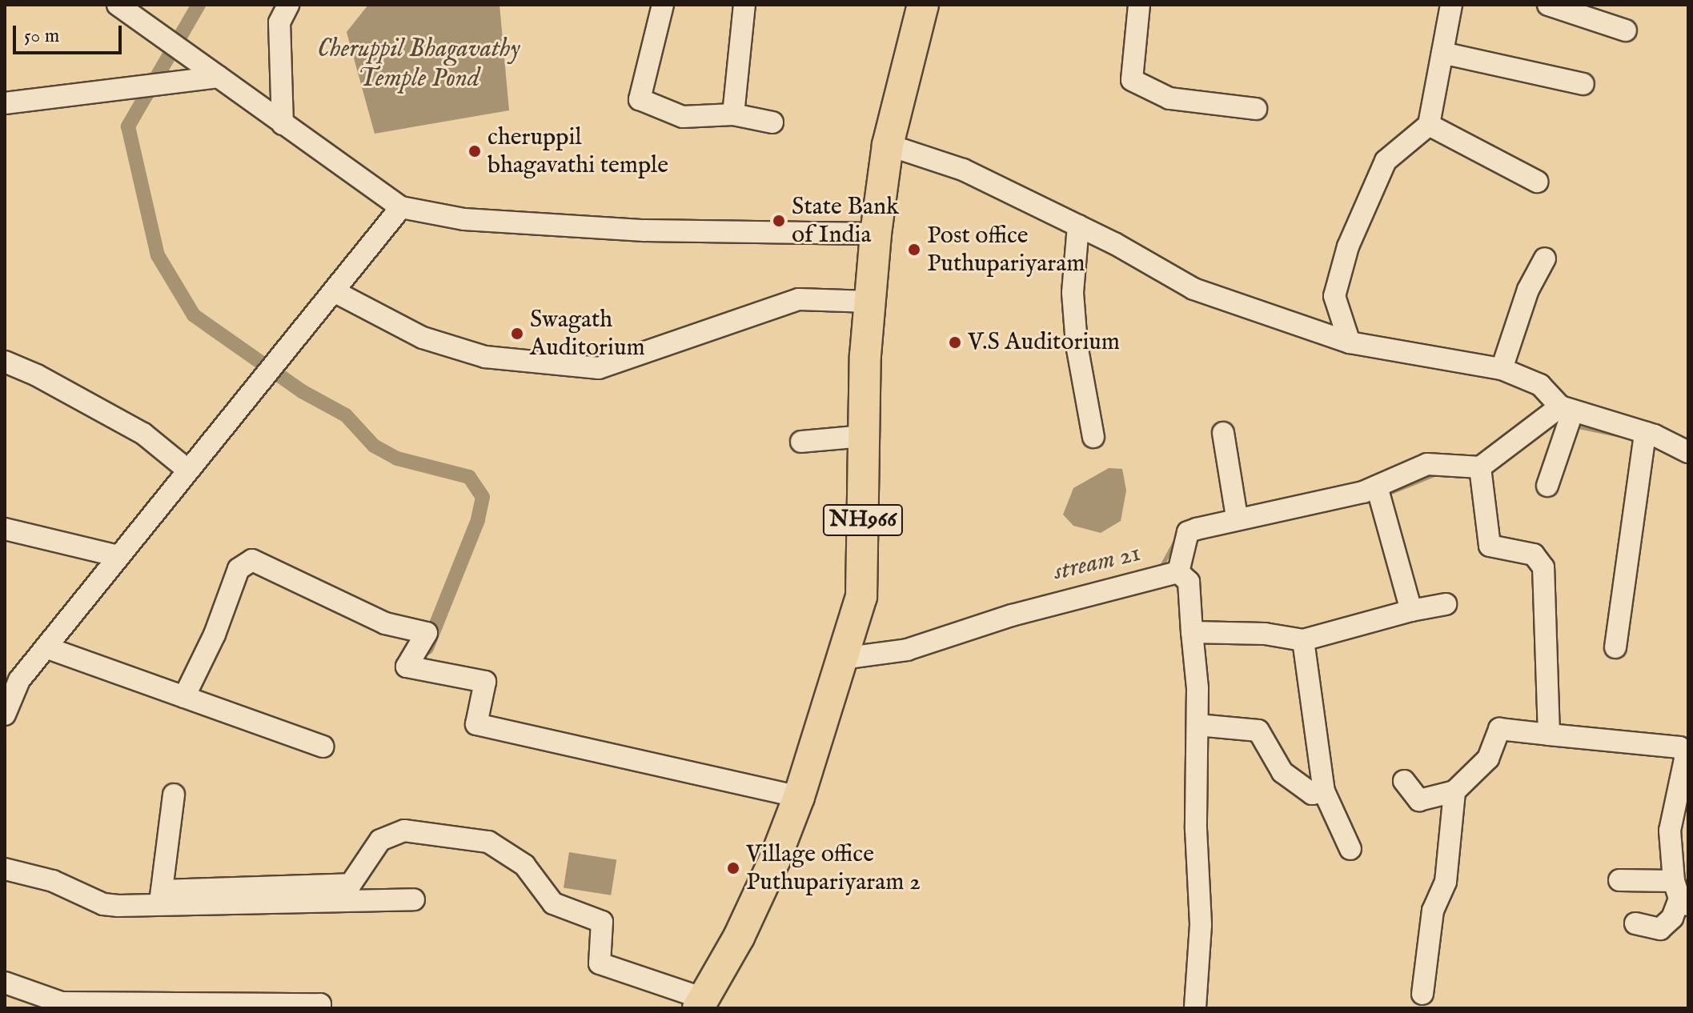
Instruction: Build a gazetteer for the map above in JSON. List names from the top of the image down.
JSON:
{
  "streets": {
    "highway": ["NH966"]
  },
  "water": ["Cheruppil Bhagavathy Temple Pond", "stream 21"],
  "places": [
    "cheruppil bhagavathi temple",
    "State Bank of India",
    "Post office Puthupariyaram",
    "Swagath Auditorium",
    "V.S Auditorium",
    "Village office Puthupariyaram 2"
  ],
  "scale_bar": "50 m"
}
